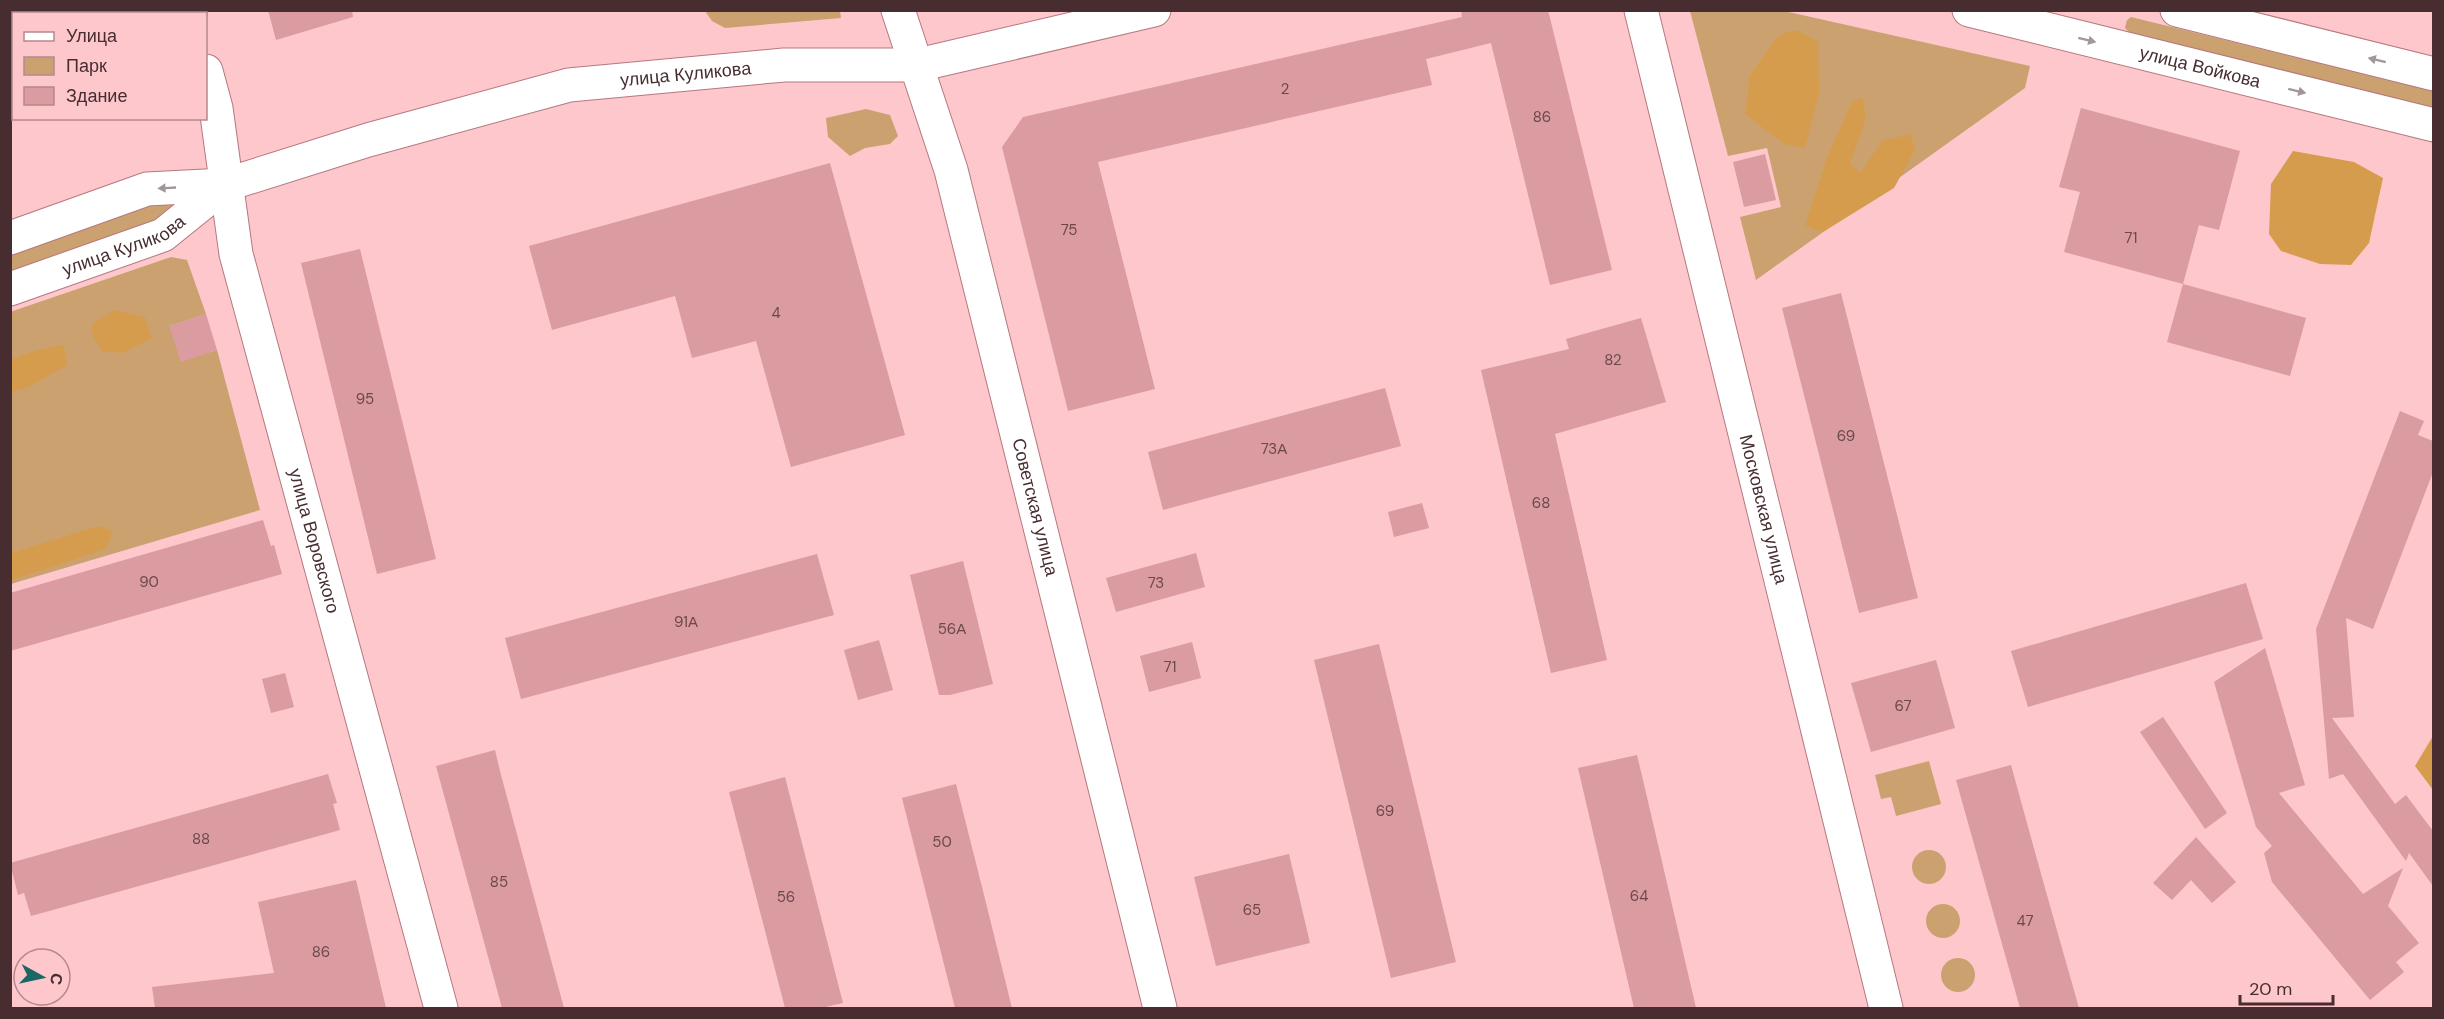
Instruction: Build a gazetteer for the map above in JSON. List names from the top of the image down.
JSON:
{
  "streets": {
    "street": [
      "улица Войкова",
      "улица Куликова",
      "Советская улица",
      "Московская улица",
      "улица Воровского"
    ]
  },
  "crossings": [
    ["улица Куликова", "Советская улица"],
    ["улица Куликова", "улица Воровского"]
  ],
  "house_numbers": [
    "2",
    "86",
    "75",
    "71",
    "4",
    "82",
    "95",
    "69",
    "73А",
    "68",
    "90",
    "73",
    "91А",
    "56А",
    "71",
    "67",
    "69",
    "88",
    "50",
    "85",
    "64",
    "56",
    "65",
    "47",
    "86"
  ],
  "legend": ["Улица", "Парк", "Здание"],
  "scale_bar": "20 m",
  "north": "right"
}
